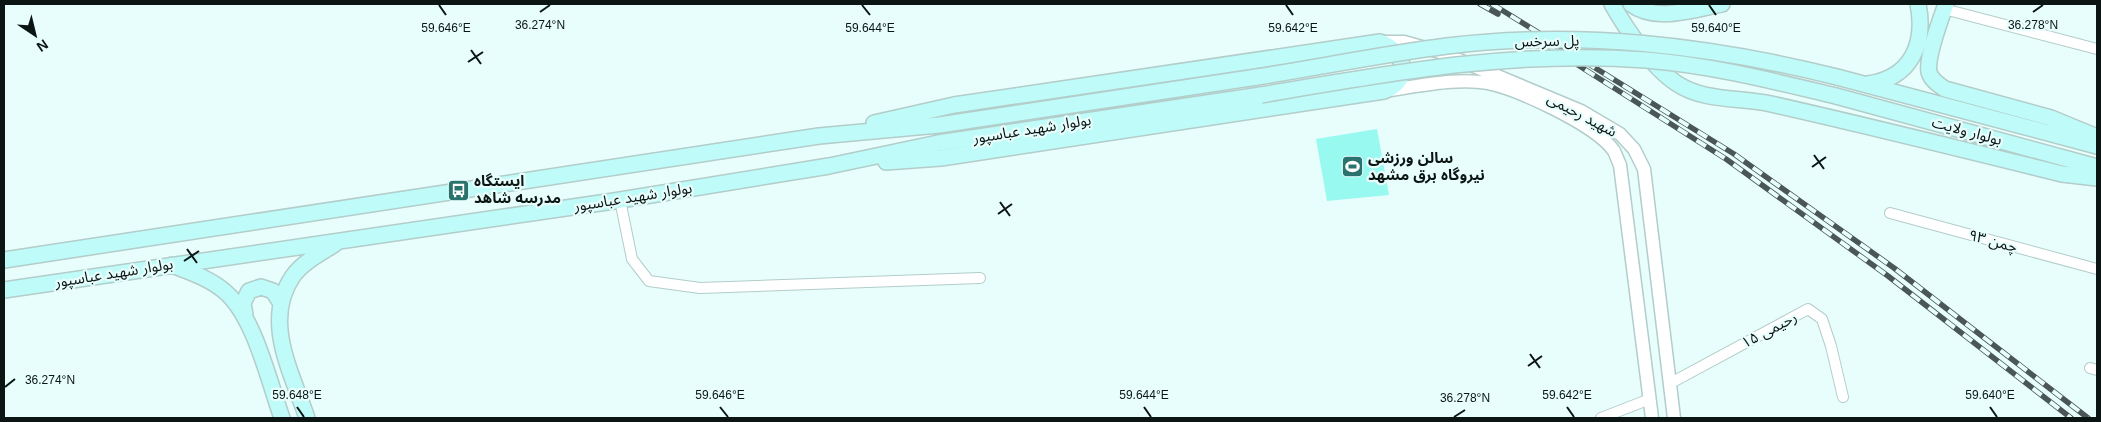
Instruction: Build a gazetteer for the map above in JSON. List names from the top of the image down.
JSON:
{
  "streets": {
    "main road": ["پل سرخس", "بولوار شهید عباسپور", "بولوار ولایت"],
    "street": ["شهید رحیمی", "چمن ۹۳", "رحیمی ۱۵"]
  },
  "crossings": [
    ["پل سرخس", "بولوار شهید عباسپور"],
    ["پل سرخس", "بولوار ولایت"],
    ["شهید رحیمی", "رحیمی ۱۵"]
  ],
  "places": {
    "sports": ["سالن ورزشی نیروگاه برق مشهد"],
    "bus stop": ["ایستگاه مدرسه شاهد"]
  },
  "north": "bottom right",
  "coordinates": [
    "36.274°N",
    "36.278°N",
    "59.646°E",
    "59.644°E",
    "59.642°E",
    "59.640°E",
    "59.648°E"
  ]
}
